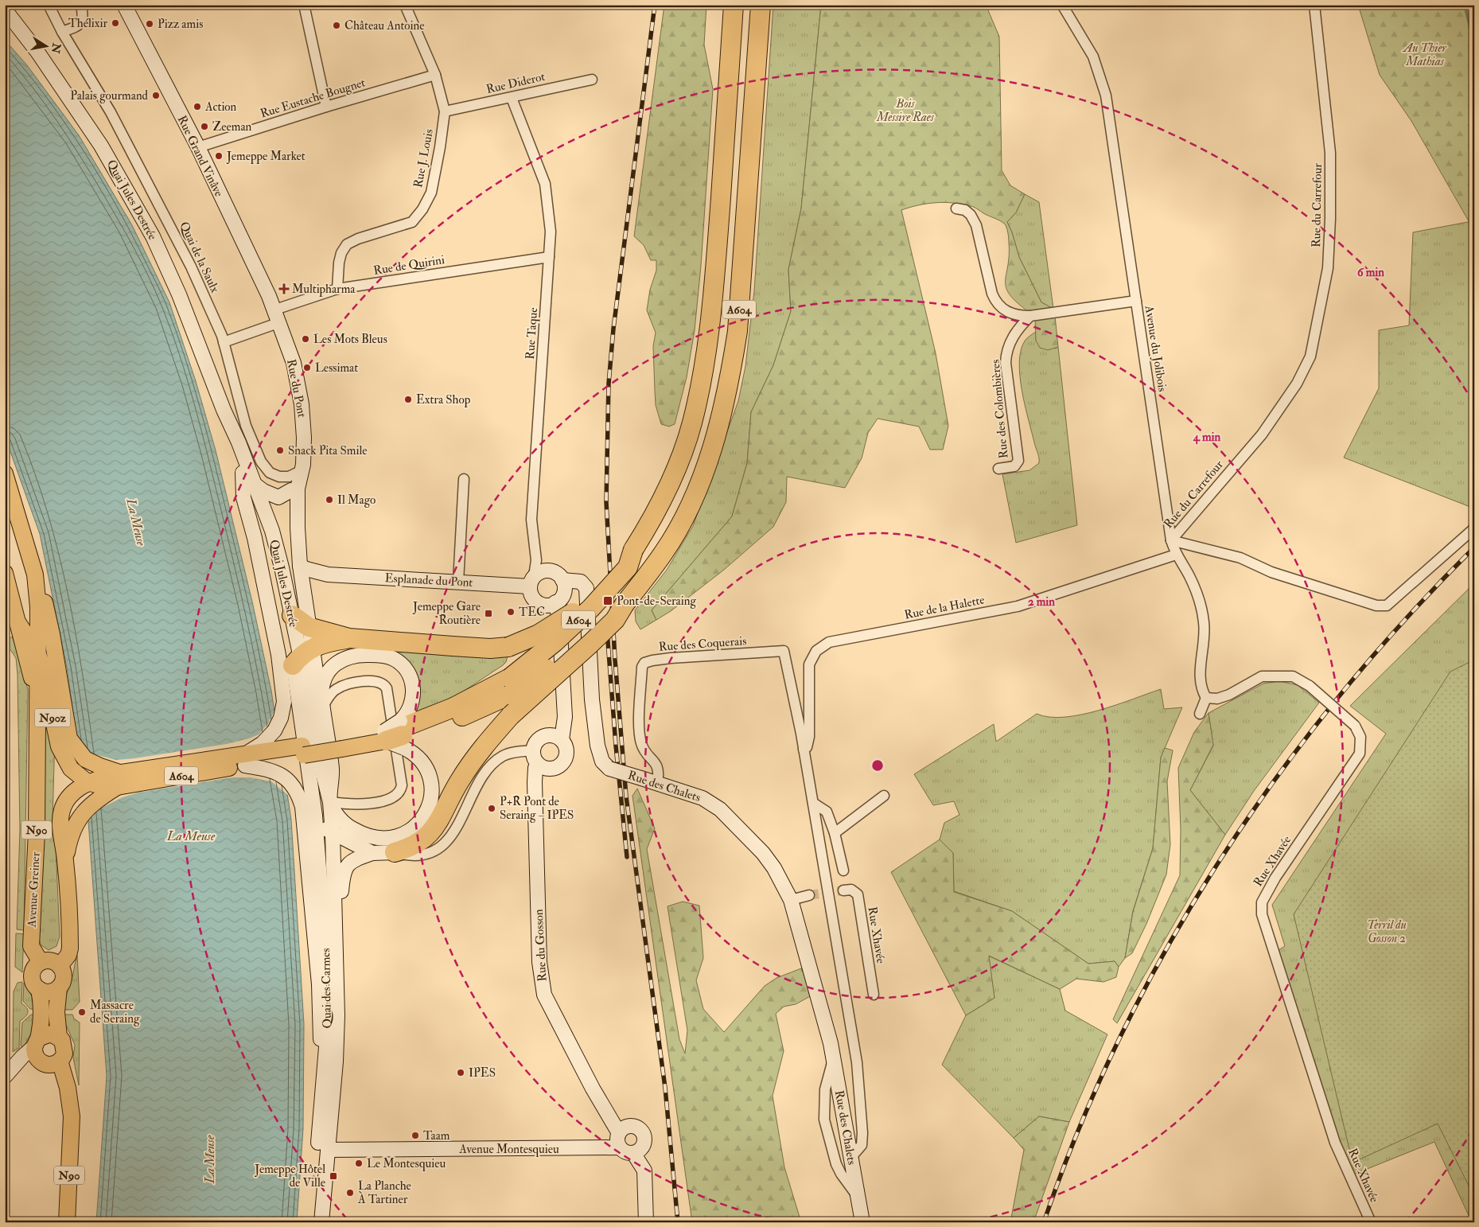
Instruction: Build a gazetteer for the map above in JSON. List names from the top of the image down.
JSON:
{
  "streets": {
    "highway": ["A604"],
    "main road": [
      "Rue Grand Vinâve",
      "Quai Jules Destrée",
      "Rue du Pont",
      "Esplanade du Pont",
      "N90z",
      "Rue des Chalets",
      "N90",
      "Avenue Greiner",
      "Rue du Gosson",
      "Quai des Carmes",
      "Avenue Montesquieu"
    ],
    "street": [
      "Rue Diderot",
      "Rue Eustache Bougnet",
      "Rue J. Louis",
      "Rue du Carrefour",
      "Quai de la Saulx",
      "Rue de Quirini",
      "Rue Taque",
      "Avenue du Jolibois",
      "Rue des Colombières",
      "Rue de la Halette",
      "Rue des Coquerais",
      "Rue Xhavée"
    ]
  },
  "crossings": [
    ["Rue Diderot", "Rue J. Louis"],
    ["Rue Diderot", "Rue Taque"],
    ["Rue Eustache Bougnet", "Rue Grand Vinâve"],
    ["Rue Eustache Bougnet", "Rue J. Louis"],
    ["Rue Grand Vinâve", "Rue de Quirini"],
    ["Rue Grand Vinâve", "Rue du Pont"],
    ["Rue J. Louis", "Rue de Quirini"],
    ["Quai Jules Destrée", "A604"],
    ["Quai Jules Destrée", "Quai des Carmes"],
    ["Rue du Carrefour", "Avenue du Jolibois"],
    ["Quai de la Saulx", "Rue de Quirini"],
    ["Quai de la Saulx", "Rue du Pont"],
    ["Rue de Quirini", "Rue Taque"],
    ["Rue de Quirini", "Rue du Pont"],
    ["A604", "N90z"],
    ["A604", "Quai des Carmes"],
    ["Rue Taque", "Esplanade du Pont"],
    ["Rue Taque", "Rue des Chalets"],
    ["Avenue du Jolibois", "Rue de la Halette"],
    ["Avenue du Jolibois", "Rue Xhavée"],
    ["Esplanade du Pont", "Rue des Chalets"],
    ["Rue de la Halette", "Rue des Coquerais"],
    ["Rue des Coquerais", "Rue des Chalets"],
    ["N90z", "N90"],
    ["N90z", "Avenue Greiner"],
    ["N90", "Avenue Greiner"],
    ["Rue du Gosson", "Avenue Montesquieu"],
    ["Quai des Carmes", "Avenue Montesquieu"]
  ],
  "water": ["La Meuse"],
  "parks": ["Au Thier Mathias", "Bois Messire Raes", "Terril du Gosson 2"],
  "places": {
    "other": [
      "Thélixir",
      "Pizz amis",
      "Château Antoine",
      "Palais gourmand",
      "Action",
      "Zeeman",
      "Jemeppe Market",
      "Les Mots Bleus",
      "Lessimat",
      "Extra Shop",
      "Snack Pita Smile",
      "Il Mago",
      "TEC",
      "P+R Pont de Seraing – IPES",
      "Massacre de Seraing",
      "IPES",
      "Taam",
      "Le Montesquieu",
      "La Planche À Tartiner"
    ],
    "health": ["Multipharma"],
    "transit": ["Pont-de-Seraing", "Jemeppe Gare Routière", "Jemeppe Hôtel de Ville"]
  },
  "north": "right",
  "rings": ["6 min", "4 min", "2 min"]
}
